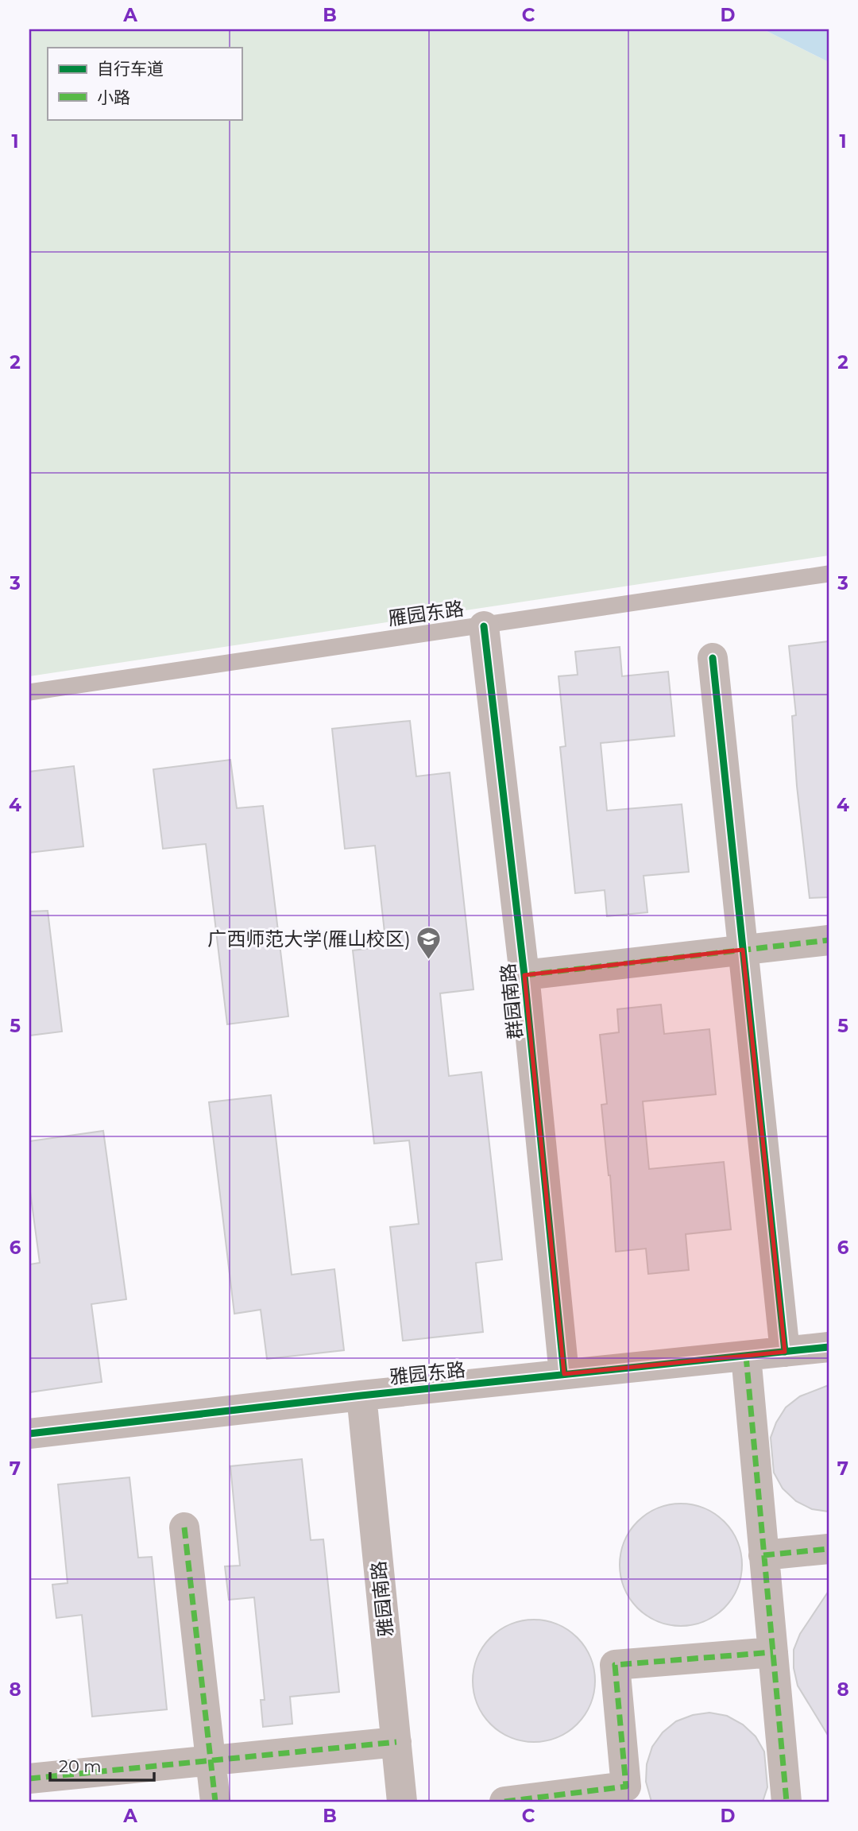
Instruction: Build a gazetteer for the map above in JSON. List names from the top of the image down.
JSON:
{
  "streets": {
    "street": ["群园南路", "雅园东路", "雅园南路"],
    "lane": ["雁园东路"]
  },
  "crossings": [
    ["雁园东路", "群园南路"],
    ["群园南路", "雅园东路"],
    ["雅园东路", "雅园南路"]
  ],
  "places": {
    "school or university": ["广西师范大学(雁山校区)"]
  },
  "legend": ["自行车道", "小路"],
  "scale_bar": "20 m",
  "grid": {
    "columns": [
      "A",
      "B",
      "C",
      "D"
    ],
    "rows": [
      "1",
      "2",
      "3",
      "4",
      "5",
      "6",
      "7",
      "8"
    ]
  }
}
